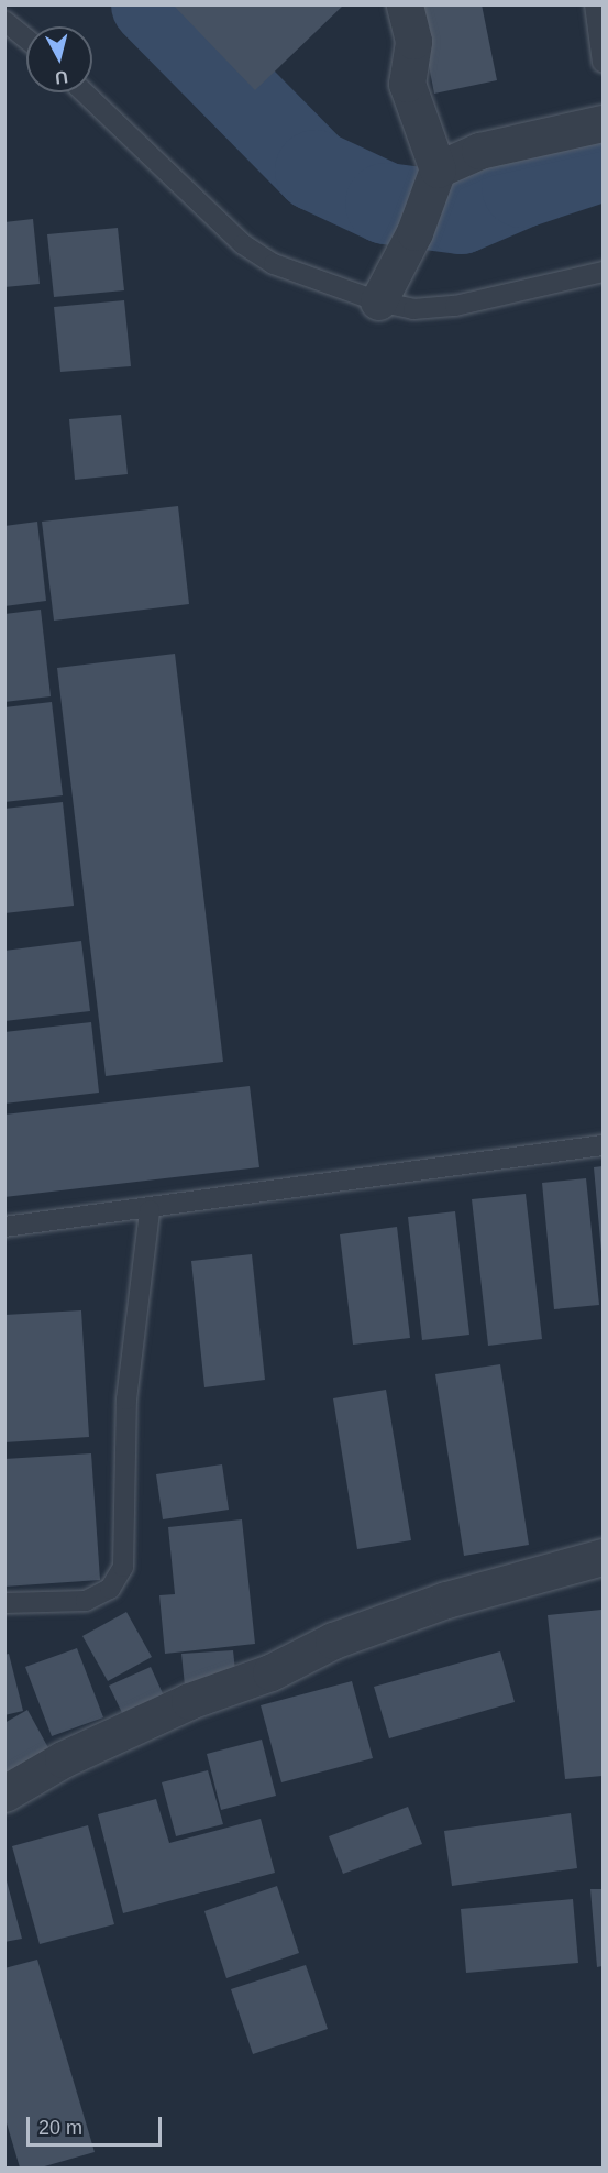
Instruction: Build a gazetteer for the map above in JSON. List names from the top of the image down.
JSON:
{
  "scale_bar": "20 m",
  "north": "bottom"
}
